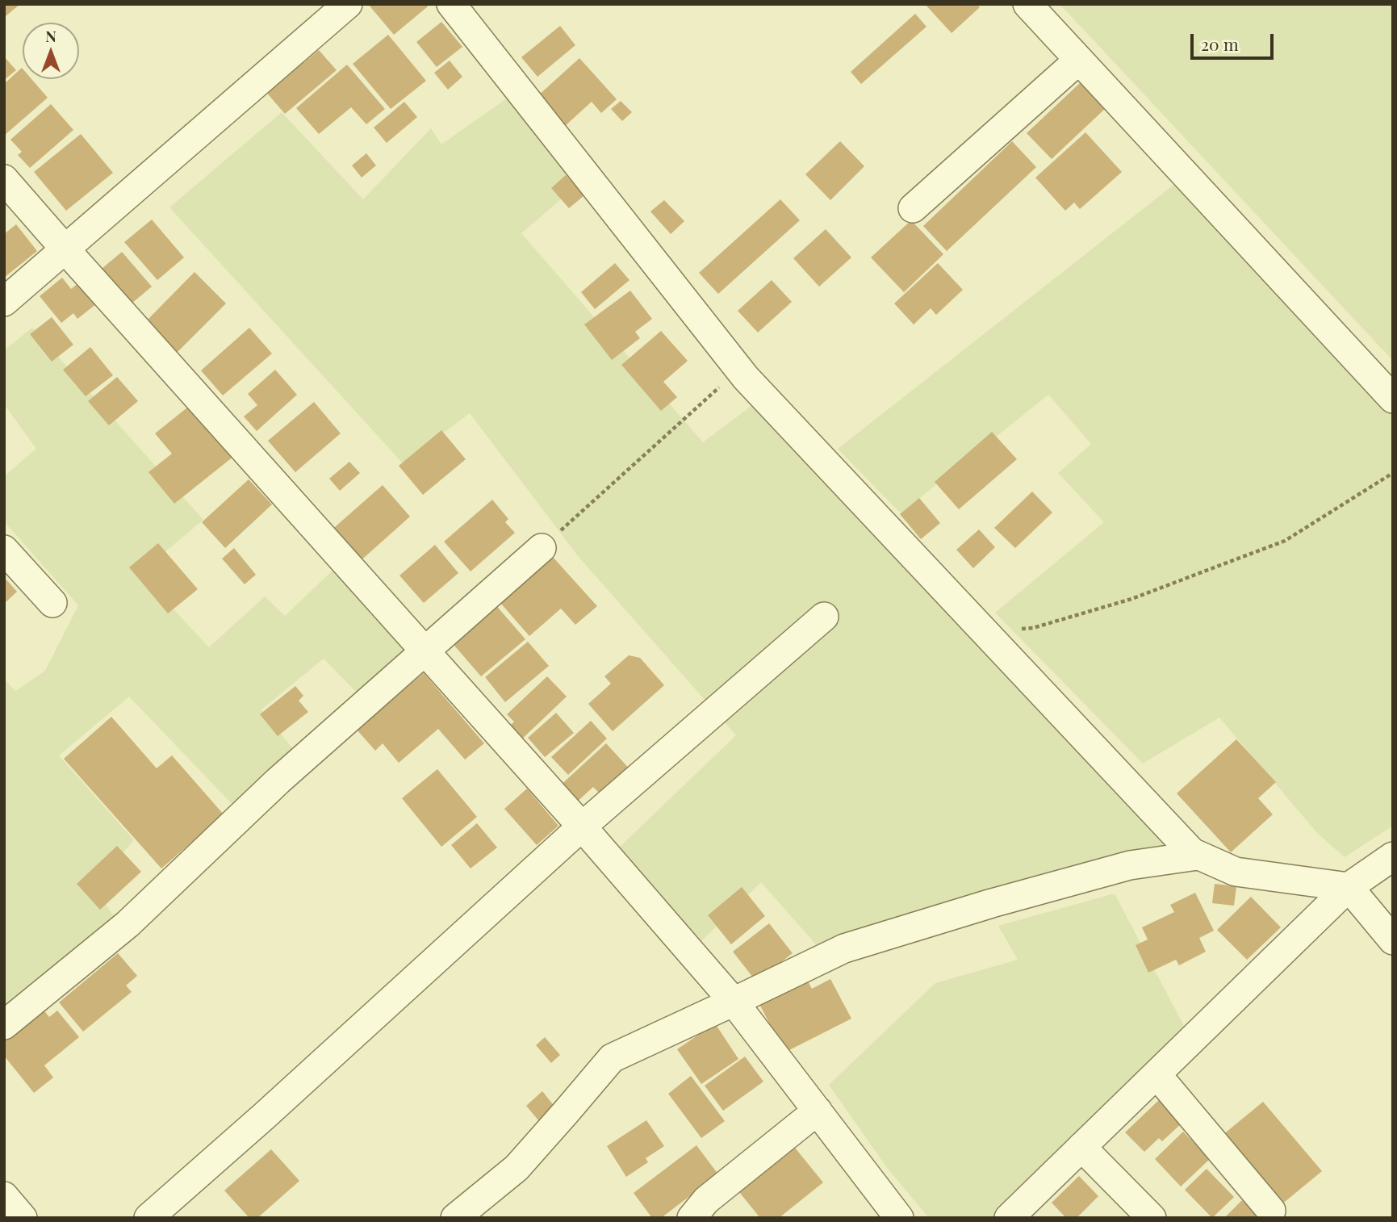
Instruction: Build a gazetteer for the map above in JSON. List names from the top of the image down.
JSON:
{
  "scale_bar": "20 m",
  "north": "top"
}
